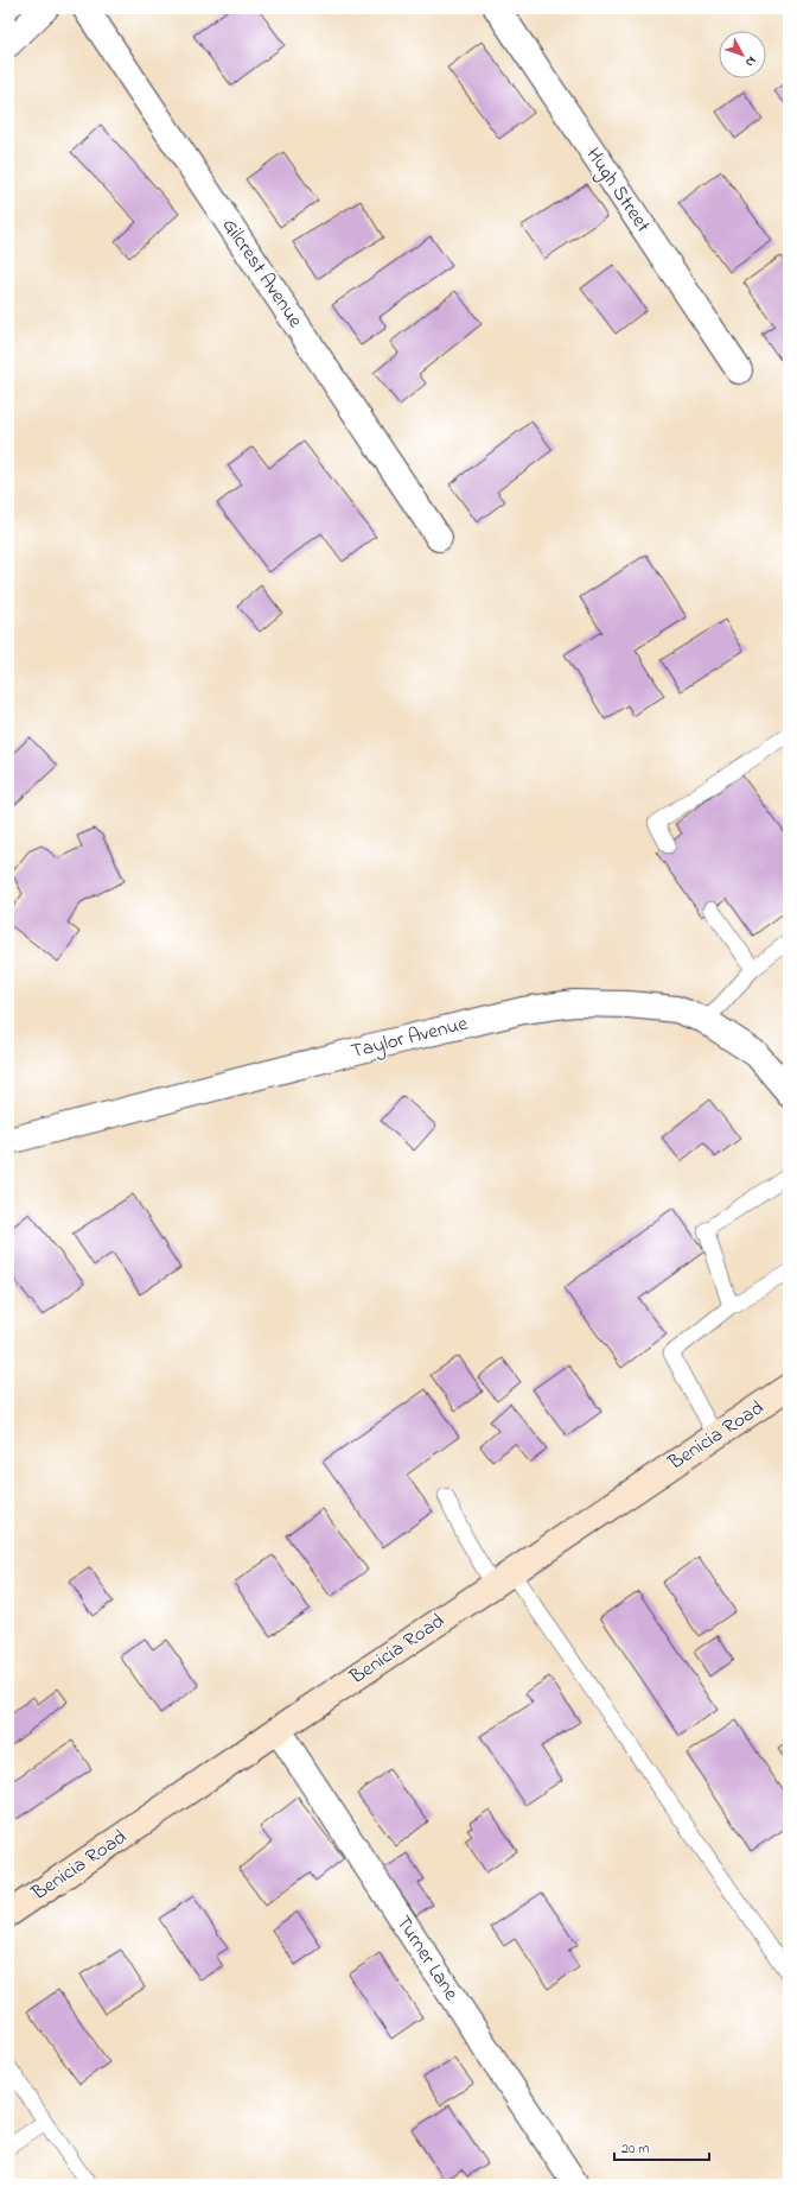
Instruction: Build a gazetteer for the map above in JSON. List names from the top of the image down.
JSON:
{
  "streets": {
    "main road": ["Benicia Road"],
    "street": [
      "Hugh Street",
      "Gilcrest Avenue",
      "Taylor Avenue",
      "Turner Lane"
    ]
  },
  "crossings": [
    ["Benicia Road", "Turner Lane"]
  ],
  "scale_bar": "20 m",
  "north": "bottom right"
}
